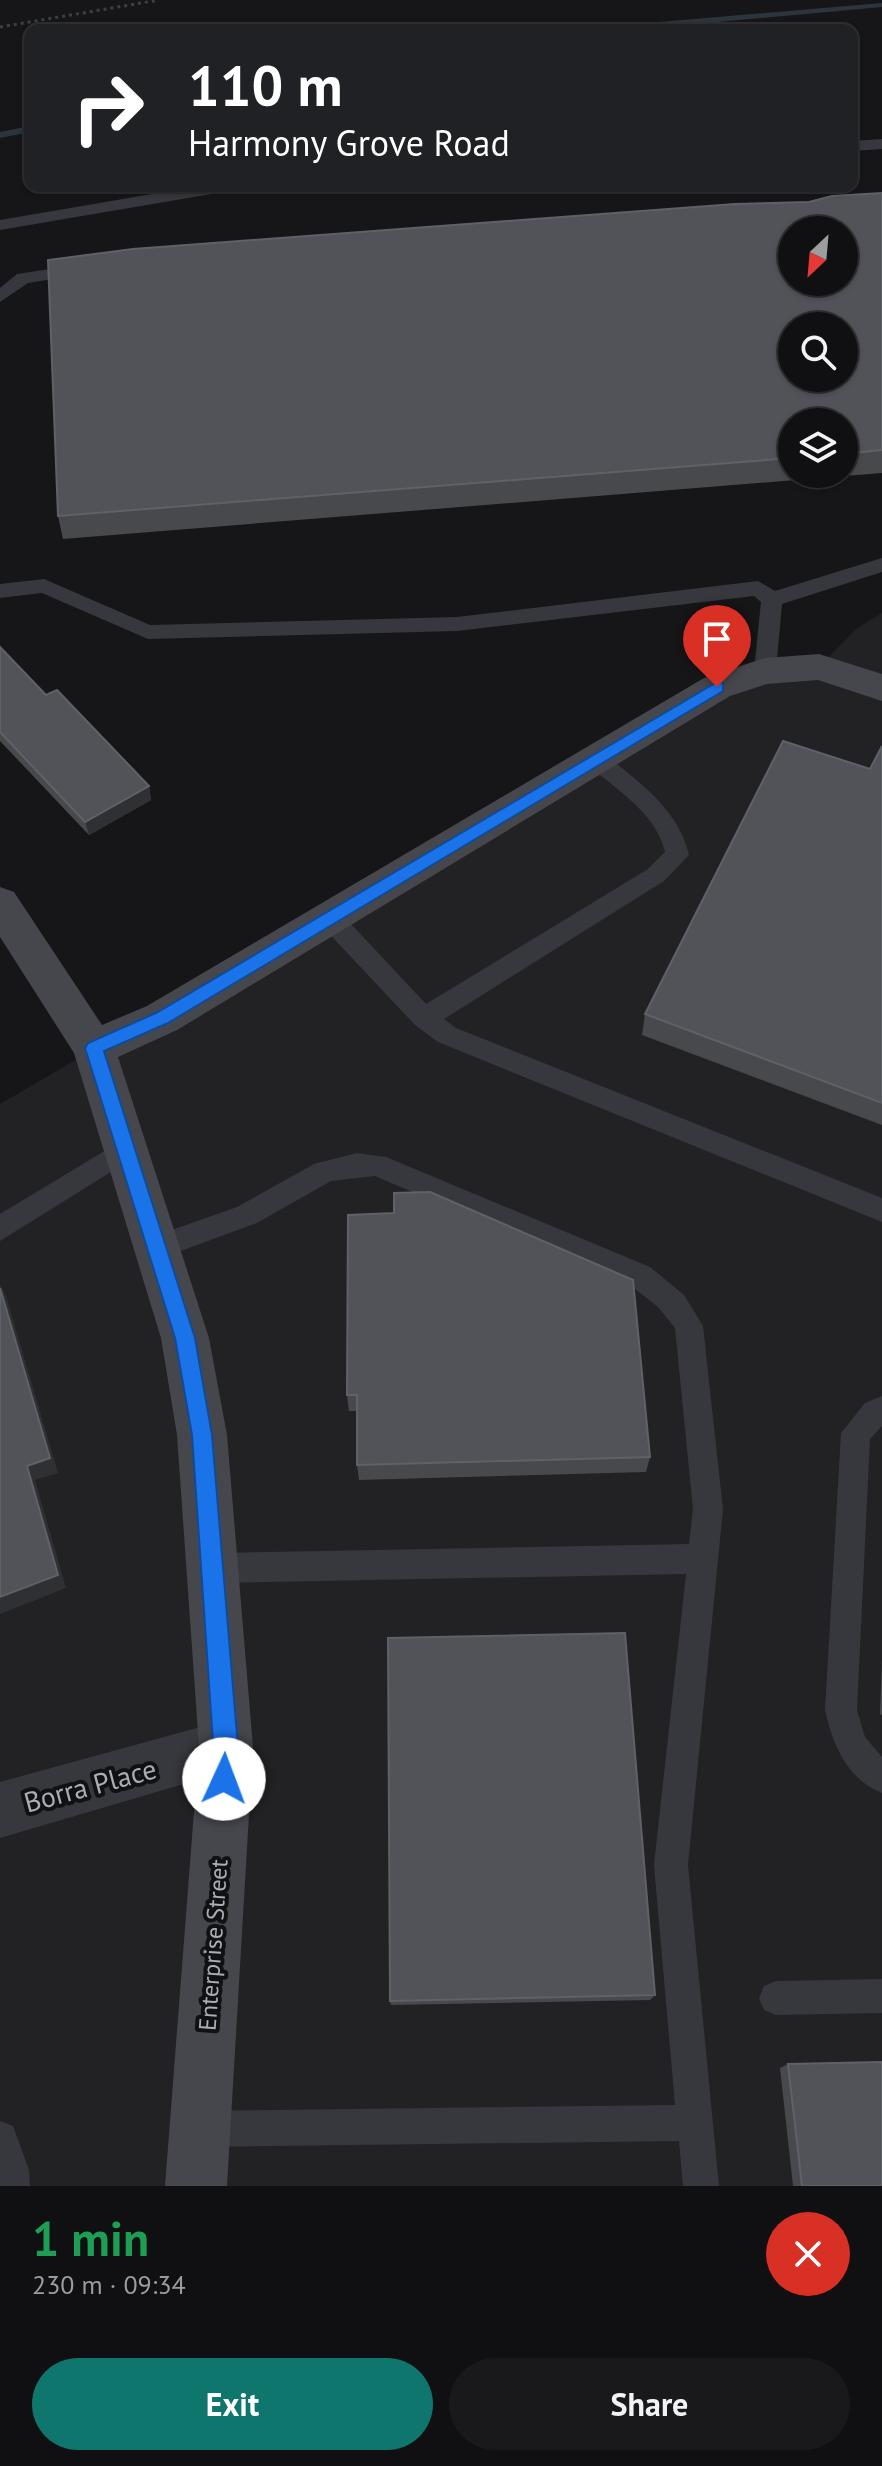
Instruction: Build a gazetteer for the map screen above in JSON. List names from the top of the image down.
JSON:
{
  "streets": {
    "street": ["Borra Place", "Enterprise Street"]
  },
  "crossings": [
    ["Borra Place", "Enterprise Street"]
  ],
  "north": "bottom left",
  "page": {
    "turn": ["110 m", "Harmony Grove Road"],
    "heading": ["1 min", "230 m · 09:34"],
    "buttons": ["Exit", "Share"]
  }
}
